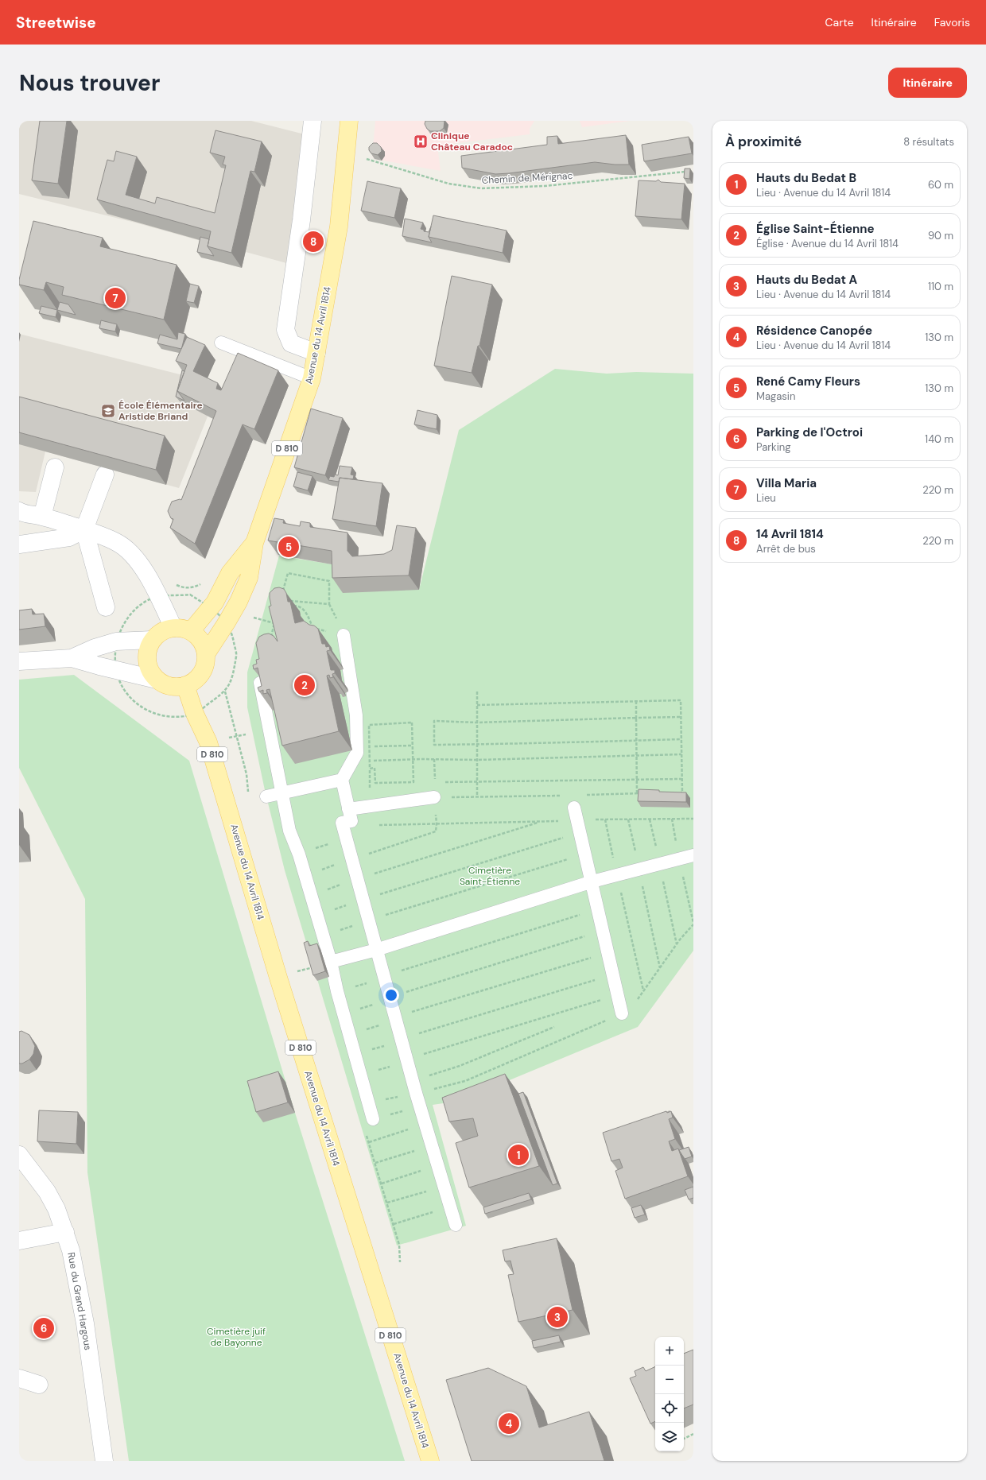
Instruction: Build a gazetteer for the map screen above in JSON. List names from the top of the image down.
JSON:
{
  "streets": {
    "main road": ["Avenue du 14 Avril 1814", "D 810"],
    "street": ["Rue du Grand Hargous"],
    "path": ["Chemin de Mérignac"]
  },
  "crossings": [
    ["Chemin de Mérignac", "Avenue du 14 Avril 1814"]
  ],
  "parks": ["Cimetière Saint-Étienne", "Cimetière juif de Bayonne"],
  "places": {
    "hospital": ["Clinique Château Caradoc"],
    "school or university": ["École Élémentaire Aristide Briand"]
  },
  "page": {
    "header": "Streetwise",
    "nav": ["Carte", "Itinéraire", "Favoris"],
    "buttons": "Itinéraire",
    "title": "Nous trouver",
    "heading": ["À proximité", "8 résultats"],
    "list": [
      {
        "mark": "1",
        "name": "Hauts du Bedat B",
        "note": "Lieu · Avenue du 14 Avril 1814",
        "value": "60 m"
      },
      {
        "mark": "2",
        "name": "Église Saint-Étienne",
        "note": "Église · Avenue du 14 Avril 1814",
        "value": "90 m"
      },
      {
        "mark": "3",
        "name": "Hauts du Bedat A",
        "note": "Lieu · Avenue du 14 Avril 1814",
        "value": "110 m"
      },
      {
        "mark": "4",
        "name": "Résidence Canopée",
        "note": "Lieu · Avenue du 14 Avril 1814",
        "value": "130 m"
      },
      {
        "mark": "5",
        "name": "René Camy Fleurs",
        "note": "Magasin",
        "value": "130 m"
      },
      {
        "mark": "6",
        "name": "Parking de l'Octroi",
        "note": "Parking",
        "value": "140 m"
      },
      {
        "mark": "7",
        "name": "Villa Maria",
        "note": "Lieu",
        "value": "220 m"
      },
      {
        "mark": "8",
        "name": "14 Avril 1814",
        "note": "Arrêt de bus",
        "value": "220 m"
      }
    ],
    "pins": [
      "8",
      "7",
      "5",
      "2",
      "1",
      "3",
      "6",
      "4"
    ],
    "map_buttons": ["+", "−"]
  }
}
